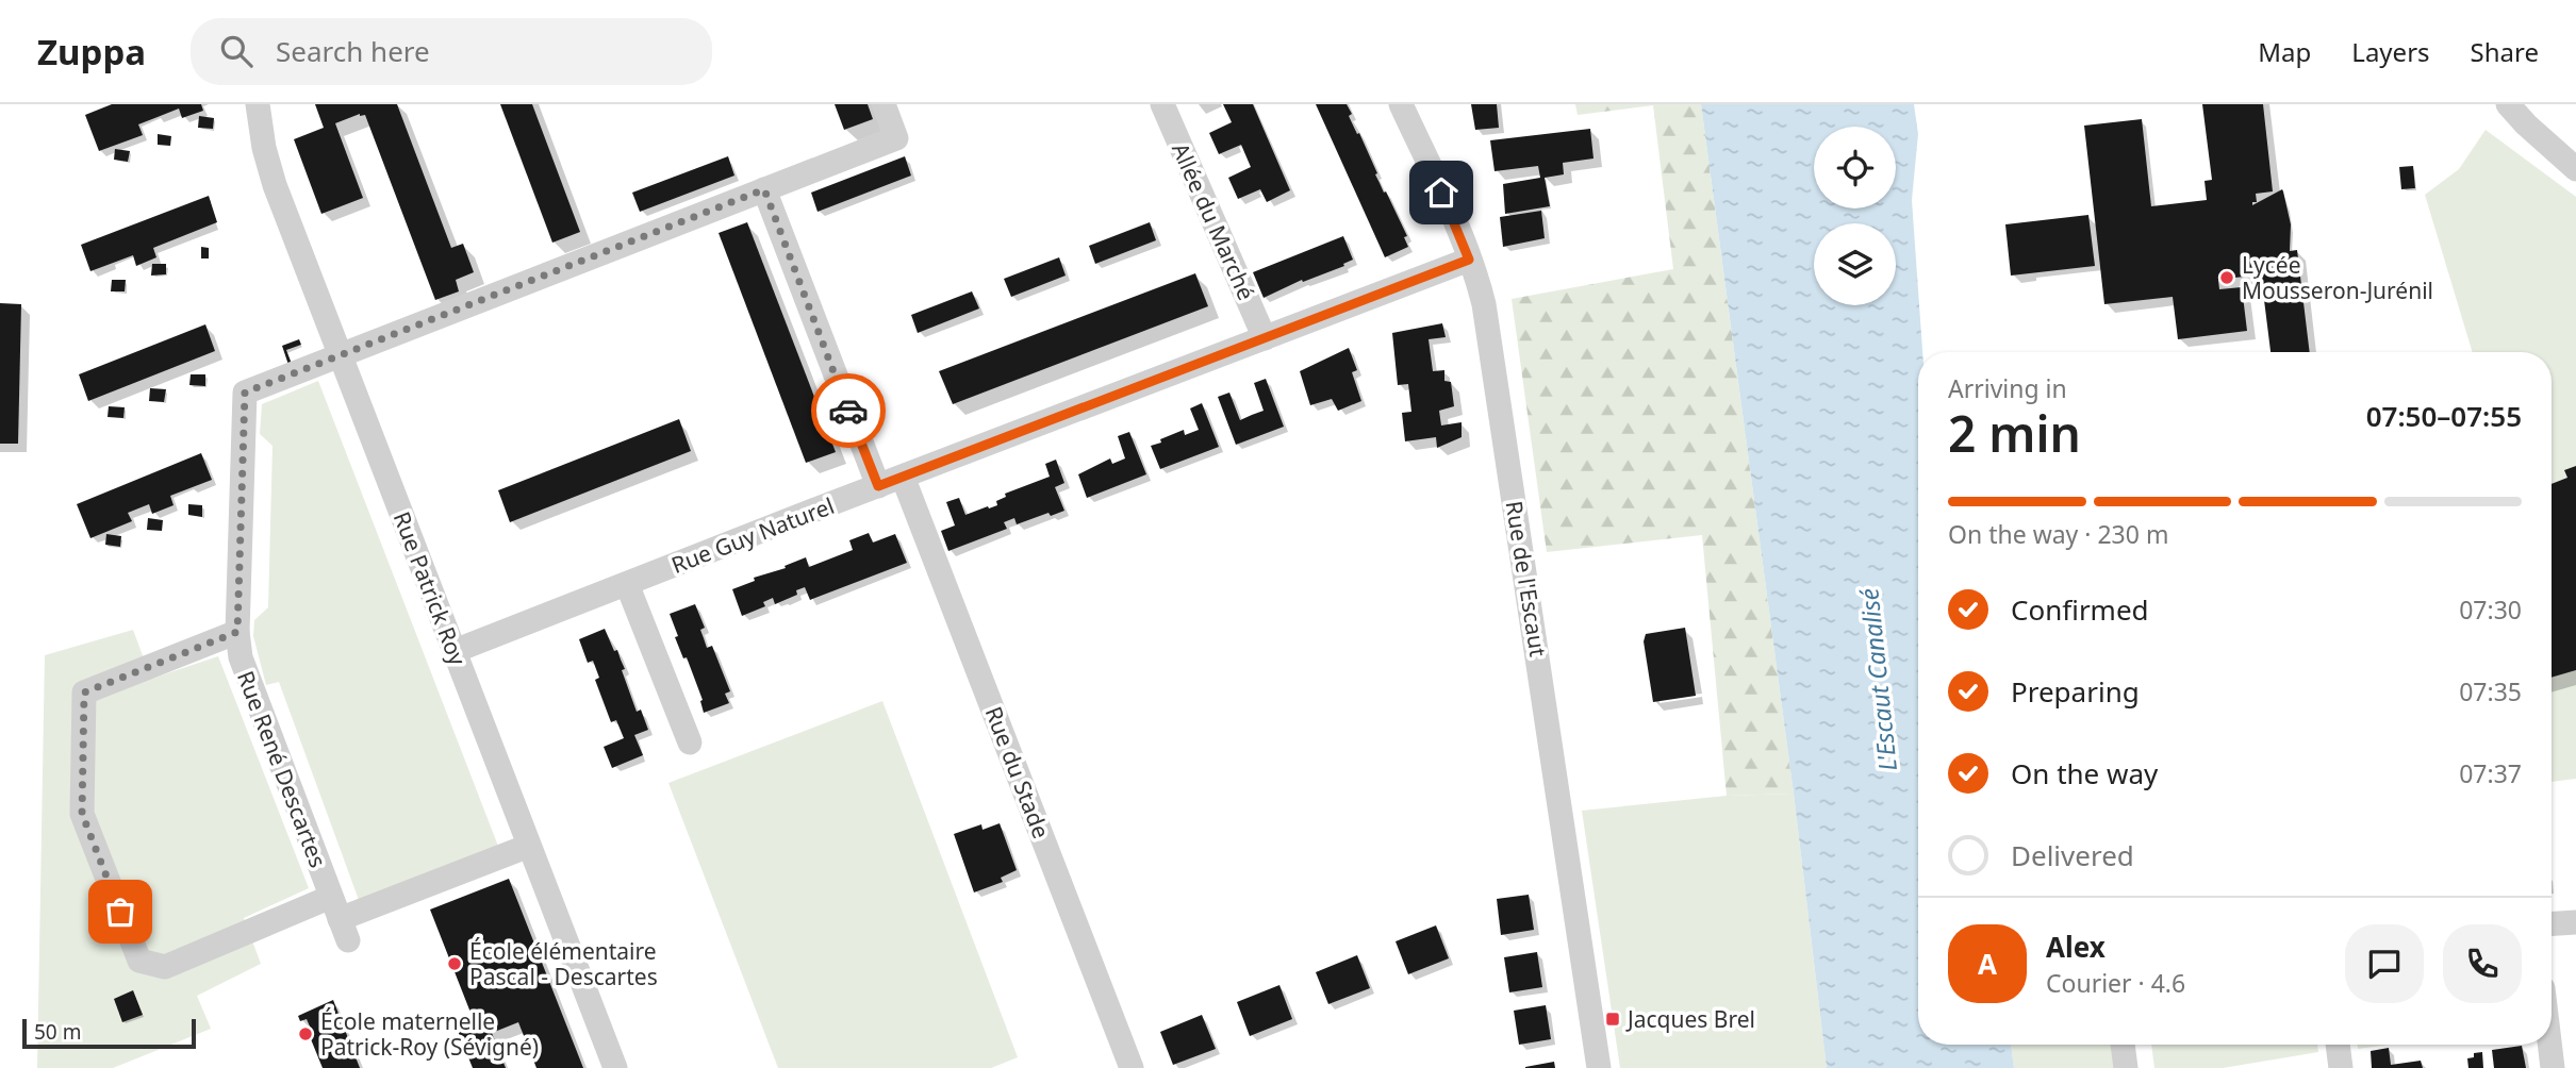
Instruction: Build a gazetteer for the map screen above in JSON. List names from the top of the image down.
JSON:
{
  "streets": {
    "street": [
      "Allée du Marché",
      "Rue Guy Naturel",
      "Rue de l'Escaut",
      "Rue Patrick Roy",
      "Rue René Descartes",
      "Rue du Stade"
    ]
  },
  "crossings": [
    ["Allée du Marché", "Rue Guy Naturel"],
    ["Rue Guy Naturel", "Rue de l'Escaut"],
    ["Rue Guy Naturel", "Rue Patrick Roy"],
    ["Rue Guy Naturel", "Rue du Stade"],
    ["Rue Patrick Roy", "Rue René Descartes"]
  ],
  "water": ["L'Escaut Canalisé"],
  "places": {
    "other": ["Lycée Mousseron-Jurénil", "École élémentaire Pascal - Descartes", "École maternelle Patrick-Roy (Sévigné)"],
    "transit": ["Jacques Brel"]
  },
  "scale_bar": "50 m",
  "page": {
    "header": "Zuppa",
    "search": "Search here",
    "nav": ["Map", "Layers", "Share"],
    "heading": ["2 min", "Arriving in", "07:50–07:55"],
    "panel": ["Alex", "Courier · 4.6"],
    "bar": "On the way · 230 m",
    "list": [
      ["Confirmed", "07:30"],
      ["Preparing", "07:35"],
      ["On the way", "07:37"],
      "Delivered"
    ],
    "round": "A",
    "scale": "50 m"
  }
}
